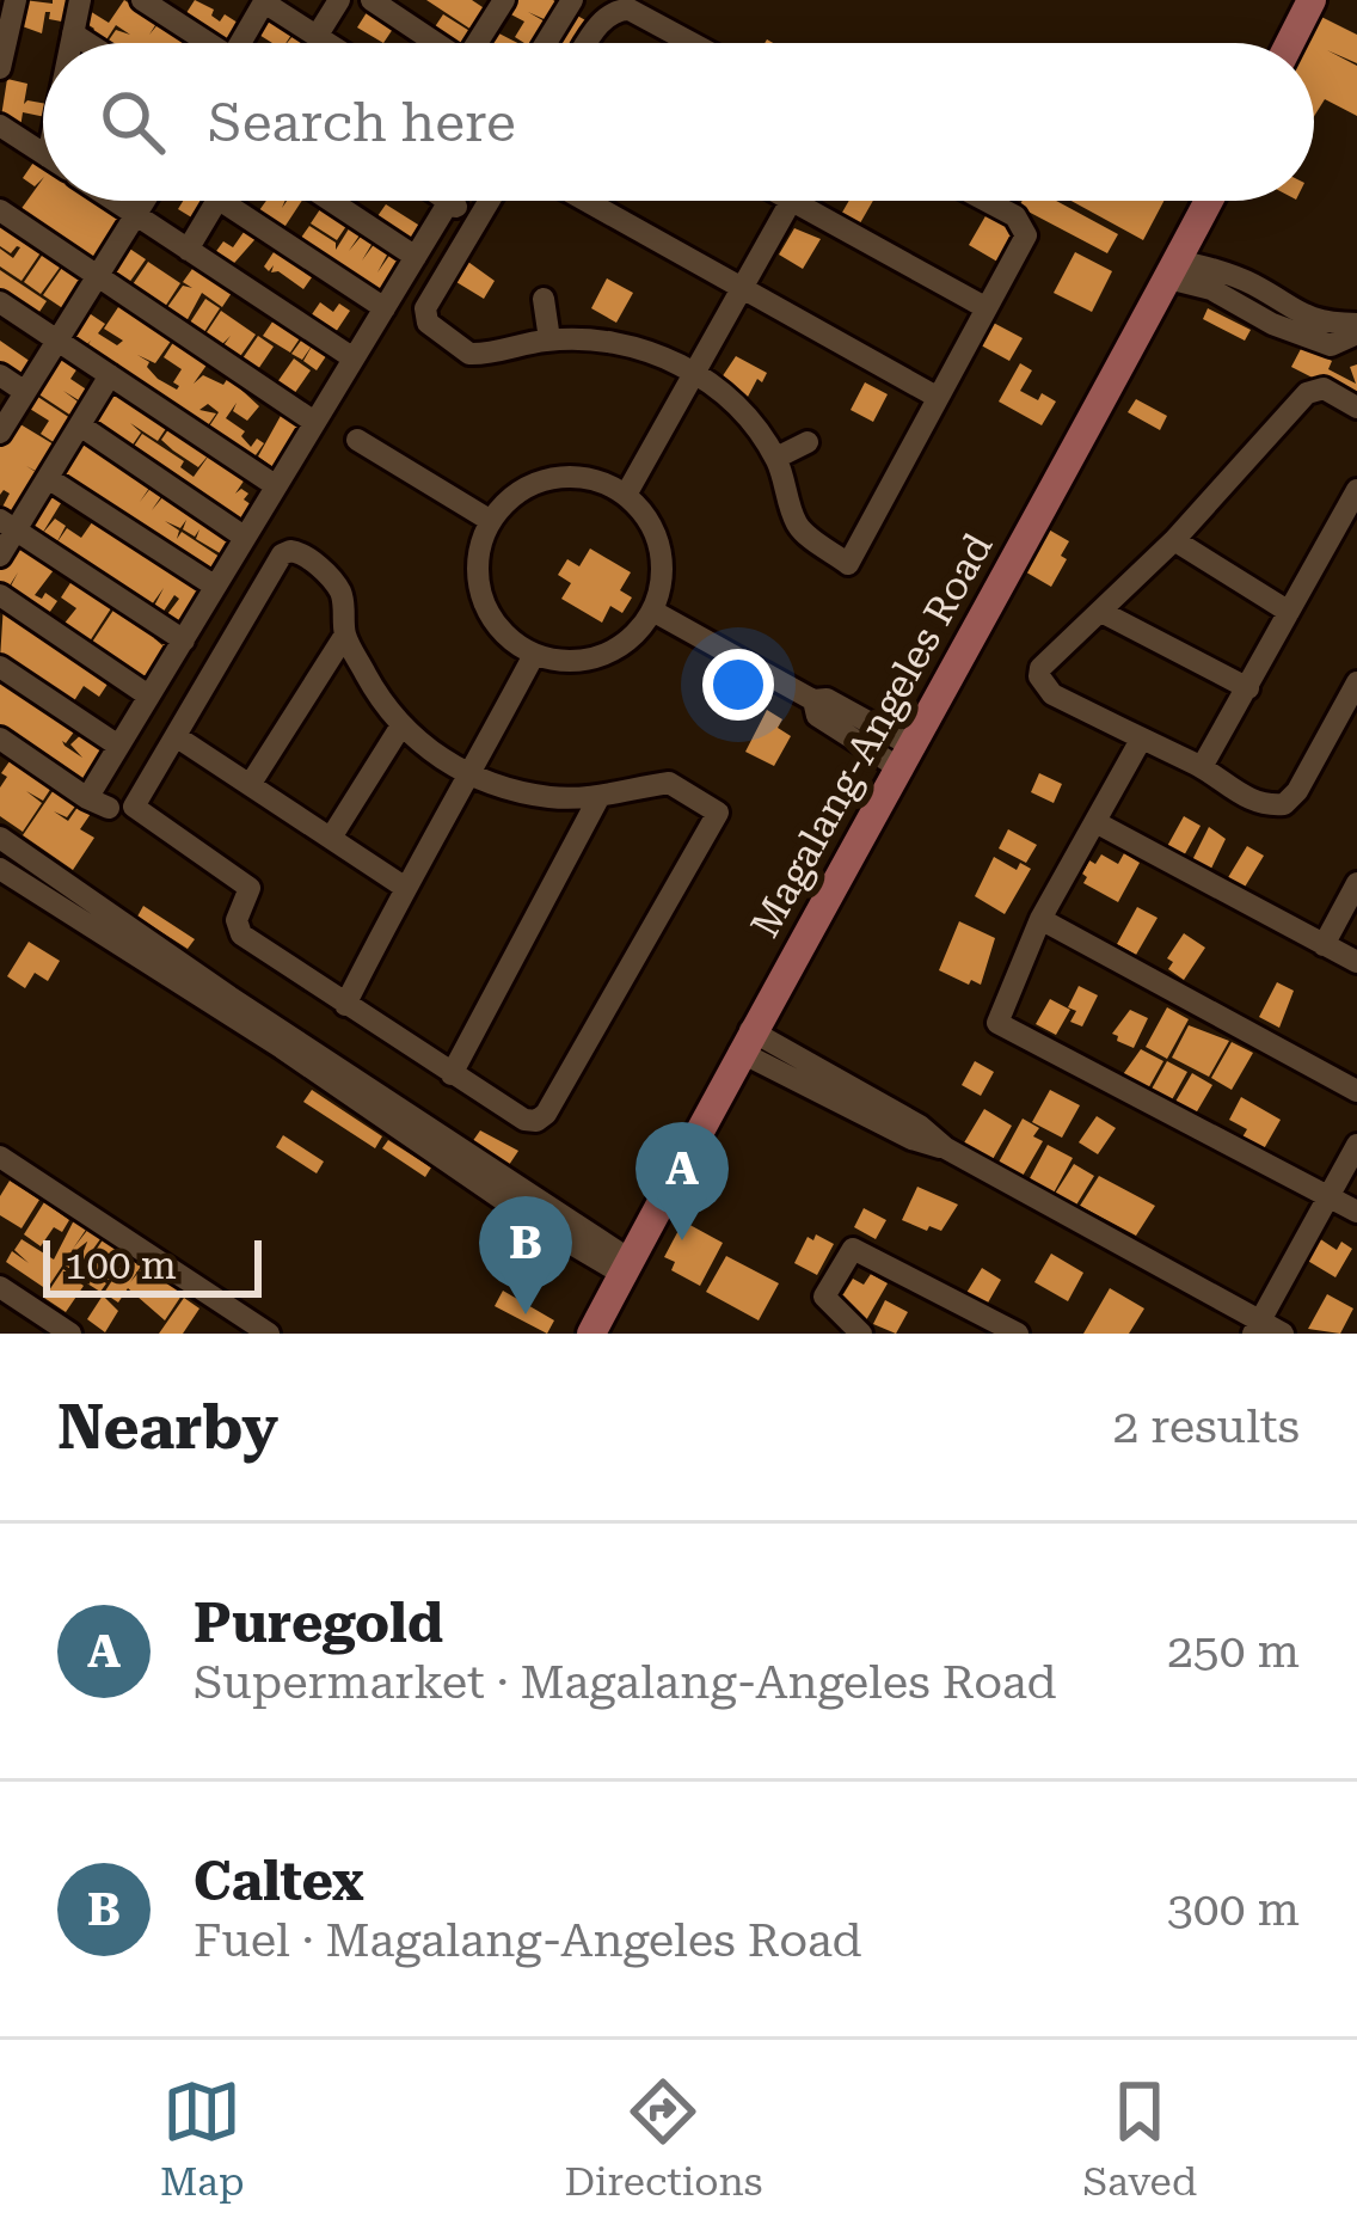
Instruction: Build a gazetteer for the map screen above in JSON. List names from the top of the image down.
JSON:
{
  "streets": {
    "main road": ["Magalang-Angeles Road"]
  },
  "scale_bar": "100 m",
  "page": {
    "search": "Search here",
    "pins": ["A", "B"],
    "scale": "100 m",
    "heading": ["Nearby", "2 results"],
    "list": [
      {
        "mark": "A",
        "name": "Puregold",
        "note": "Supermarket · Magalang-Angeles Road",
        "value": "250 m"
      },
      {
        "mark": "B",
        "name": "Caltex",
        "note": "Fuel · Magalang-Angeles Road",
        "value": "300 m"
      }
    ],
    "nav": ["Map", "Directions", "Saved"]
  }
}
